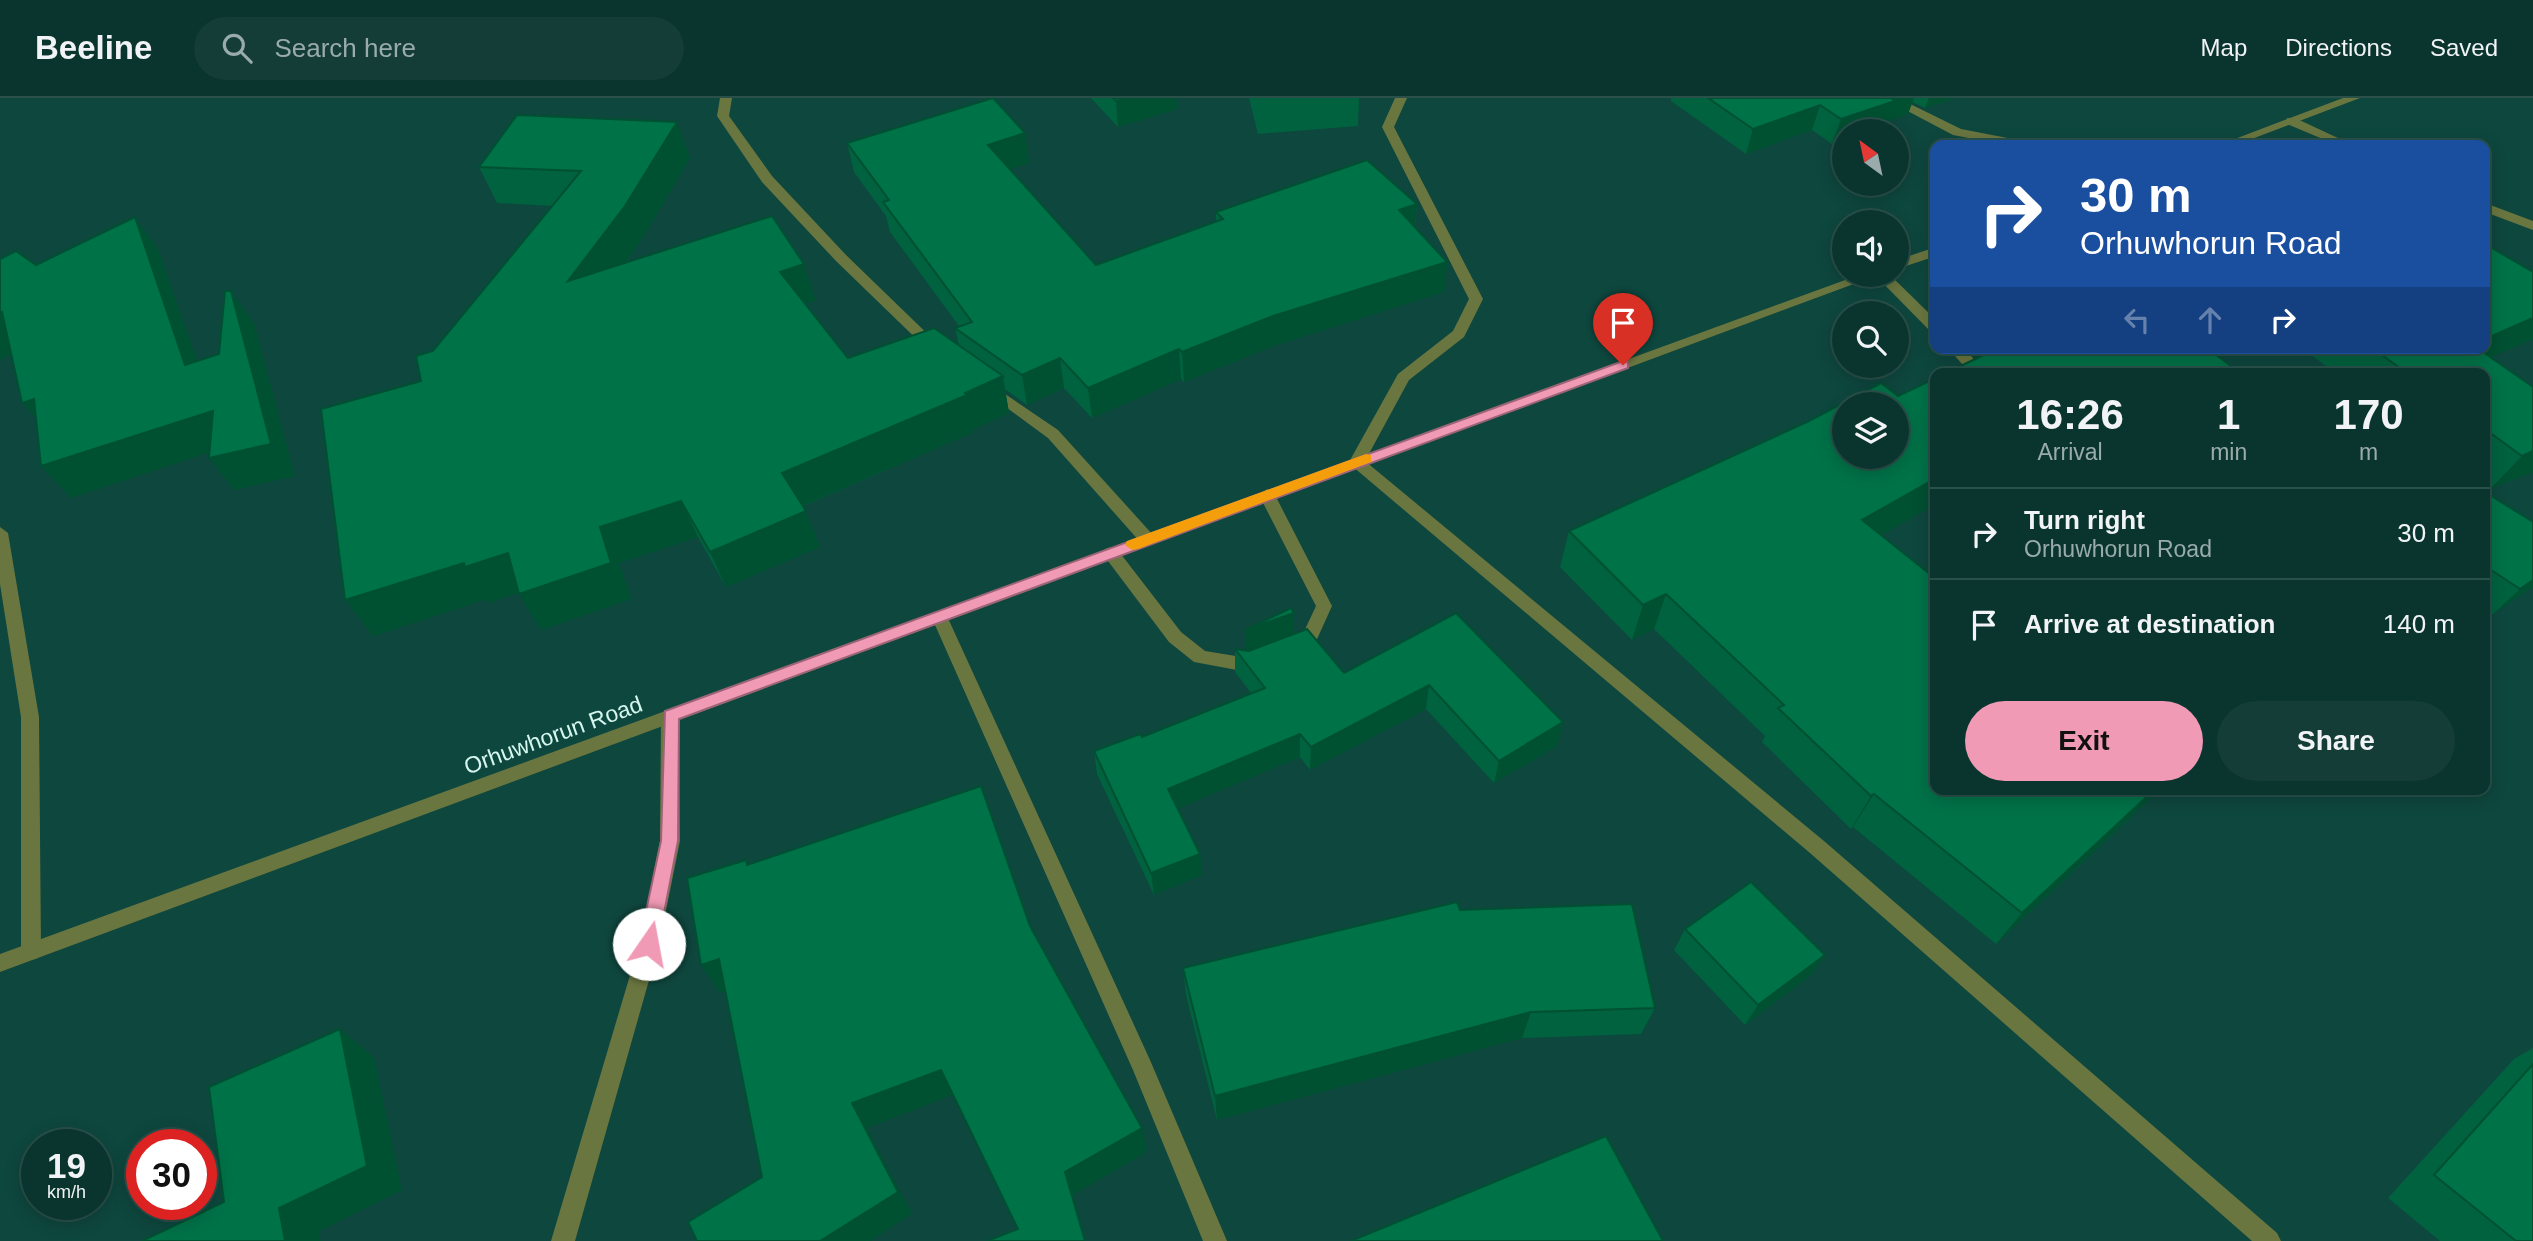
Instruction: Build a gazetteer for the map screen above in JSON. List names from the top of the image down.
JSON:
{
  "streets": {
    "street": ["Orhuwhorun Road"]
  },
  "north": "top left",
  "page": {
    "header": "Beeline",
    "search": "Search here",
    "nav": ["Map", "Directions", "Saved"],
    "turn": ["30 m", "Orhuwhorun Road"],
    "eta": [
      "16:26",
      "Arrival",
      "1",
      "min",
      "170",
      "m"
    ],
    "list": [
      {
        "name": "Turn right",
        "note": "Orhuwhorun Road",
        "value": "30 m"
      },
      {
        "name": "Arrive at destination",
        "value": "140 m"
      }
    ],
    "buttons": ["Exit", "Share"],
    "speed": "19 km/h",
    "limit": "30"
  }
}
